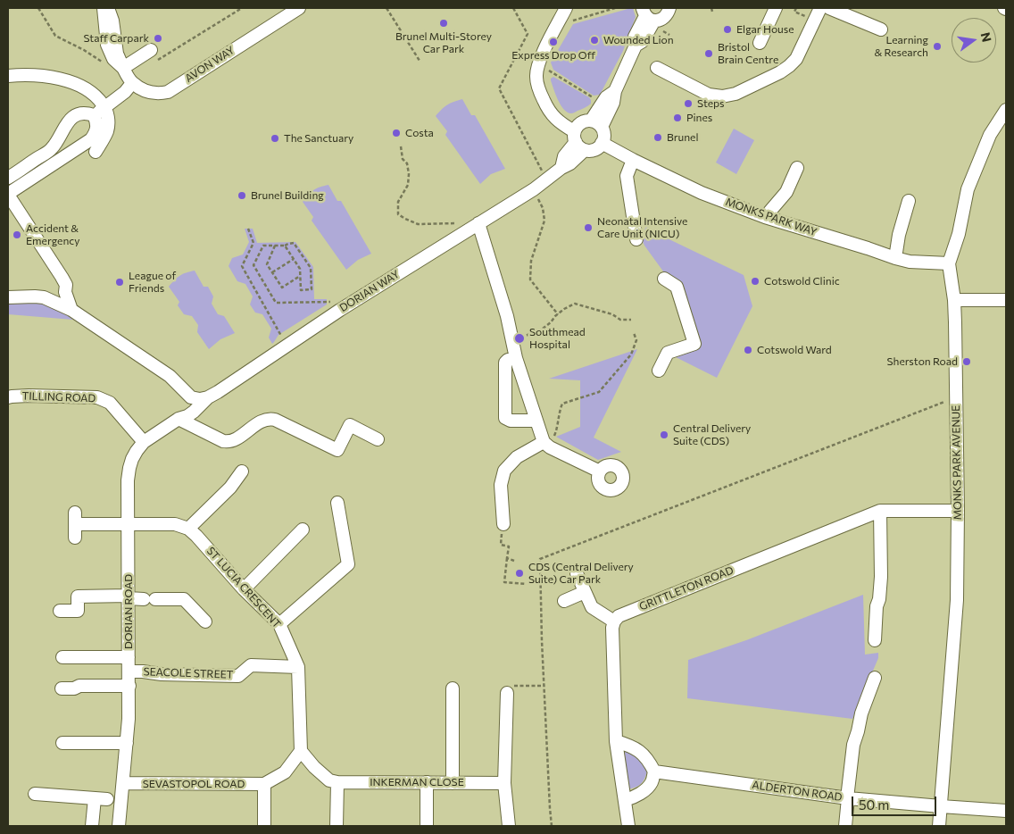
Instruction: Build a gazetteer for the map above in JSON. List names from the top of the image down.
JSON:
{
  "streets": {
    "street": [
      "AVON WAY",
      "MONKS PARK WAY",
      "DORIAN WAY",
      "TILLING ROAD",
      "MONKS PARK AVENUE",
      "ST LUCIA CRESCENT",
      "GRITTLETON ROAD",
      "DORIAN ROAD",
      "SEACOLE STREET",
      "INKERMAN CLOSE",
      "SEVASTOPOL ROAD",
      "ALDERTON ROAD"
    ]
  },
  "crossings": [
    ["MONKS PARK WAY", "DORIAN WAY"],
    ["MONKS PARK WAY", "MONKS PARK AVENUE"],
    ["DORIAN WAY", "DORIAN ROAD"],
    ["TILLING ROAD", "DORIAN ROAD"],
    ["MONKS PARK AVENUE", "GRITTLETON ROAD"],
    ["MONKS PARK AVENUE", "ALDERTON ROAD"],
    ["ST LUCIA CRESCENT", "SEACOLE STREET"],
    ["ST LUCIA CRESCENT", "SEVASTOPOL ROAD"],
    ["DORIAN ROAD", "SEACOLE STREET"],
    ["DORIAN ROAD", "SEVASTOPOL ROAD"]
  ],
  "places": [
    "Brunel Multi-Storey Car Park",
    "Elgar House",
    "Staff Carpark",
    "Wounded Lion",
    "Express Drop Off",
    "Learning & Research",
    "Bristol Brain Centre",
    "Steps",
    "Pines",
    "Costa",
    "Brunel",
    "The Sanctuary",
    "Brunel Building",
    "Neonatal Intensive Care Unit (NICU)",
    "Accident & Emergency",
    "Cotswold Clinic",
    "League of Friends",
    "Southmead Hospital",
    "Cotswold Ward",
    "Sherston Road",
    "Central Delivery Suite (CDS)",
    "CDS (Central Delivery Suite) Car Park"
  ],
  "scale_bar": "50 m",
  "north": "right"
}
